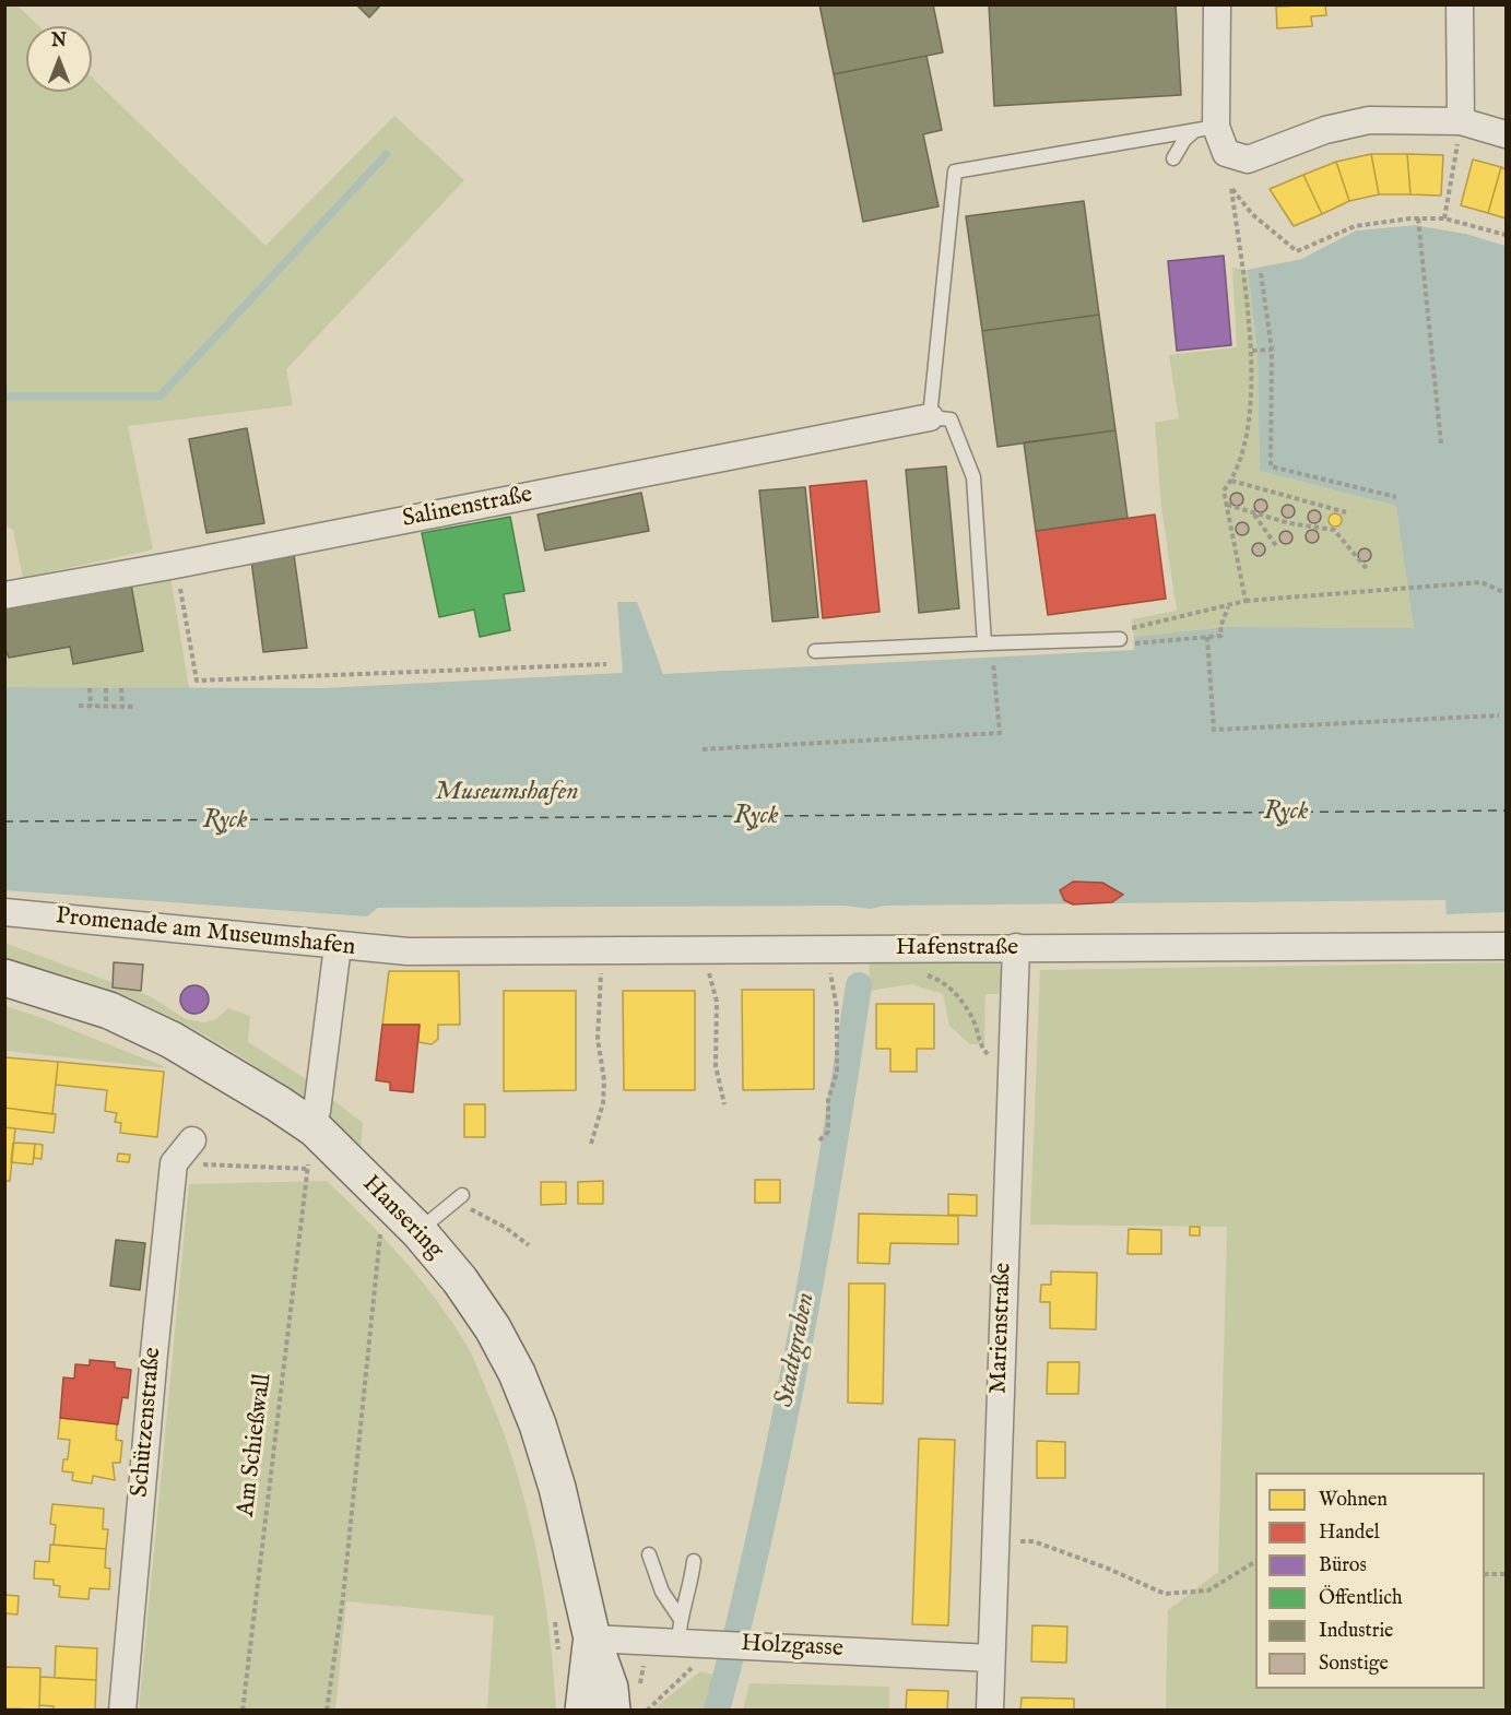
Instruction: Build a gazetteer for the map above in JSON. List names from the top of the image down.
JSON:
{
  "streets": {
    "main road": ["Hansering"],
    "street": [
      "Salinenstraße",
      "Promenade am Museumshafen",
      "Hafenstraße",
      "Marienstraße",
      "Schützenstraße",
      "Holzgasse"
    ],
    "path": ["Am Schießwall"]
  },
  "crossings": [
    ["Promenade am Museumshafen", "Hafenstraße"],
    ["Hafenstraße", "Marienstraße"],
    ["Hansering", "Holzgasse"],
    ["Marienstraße", "Holzgasse"]
  ],
  "water": ["Museumshafen", "Ryck", "Stadtgraben"],
  "legend": [
    "Wohnen",
    "Handel",
    "Büros",
    "Öffentlich",
    "Industrie",
    "Sonstige"
  ],
  "north": "top"
}
